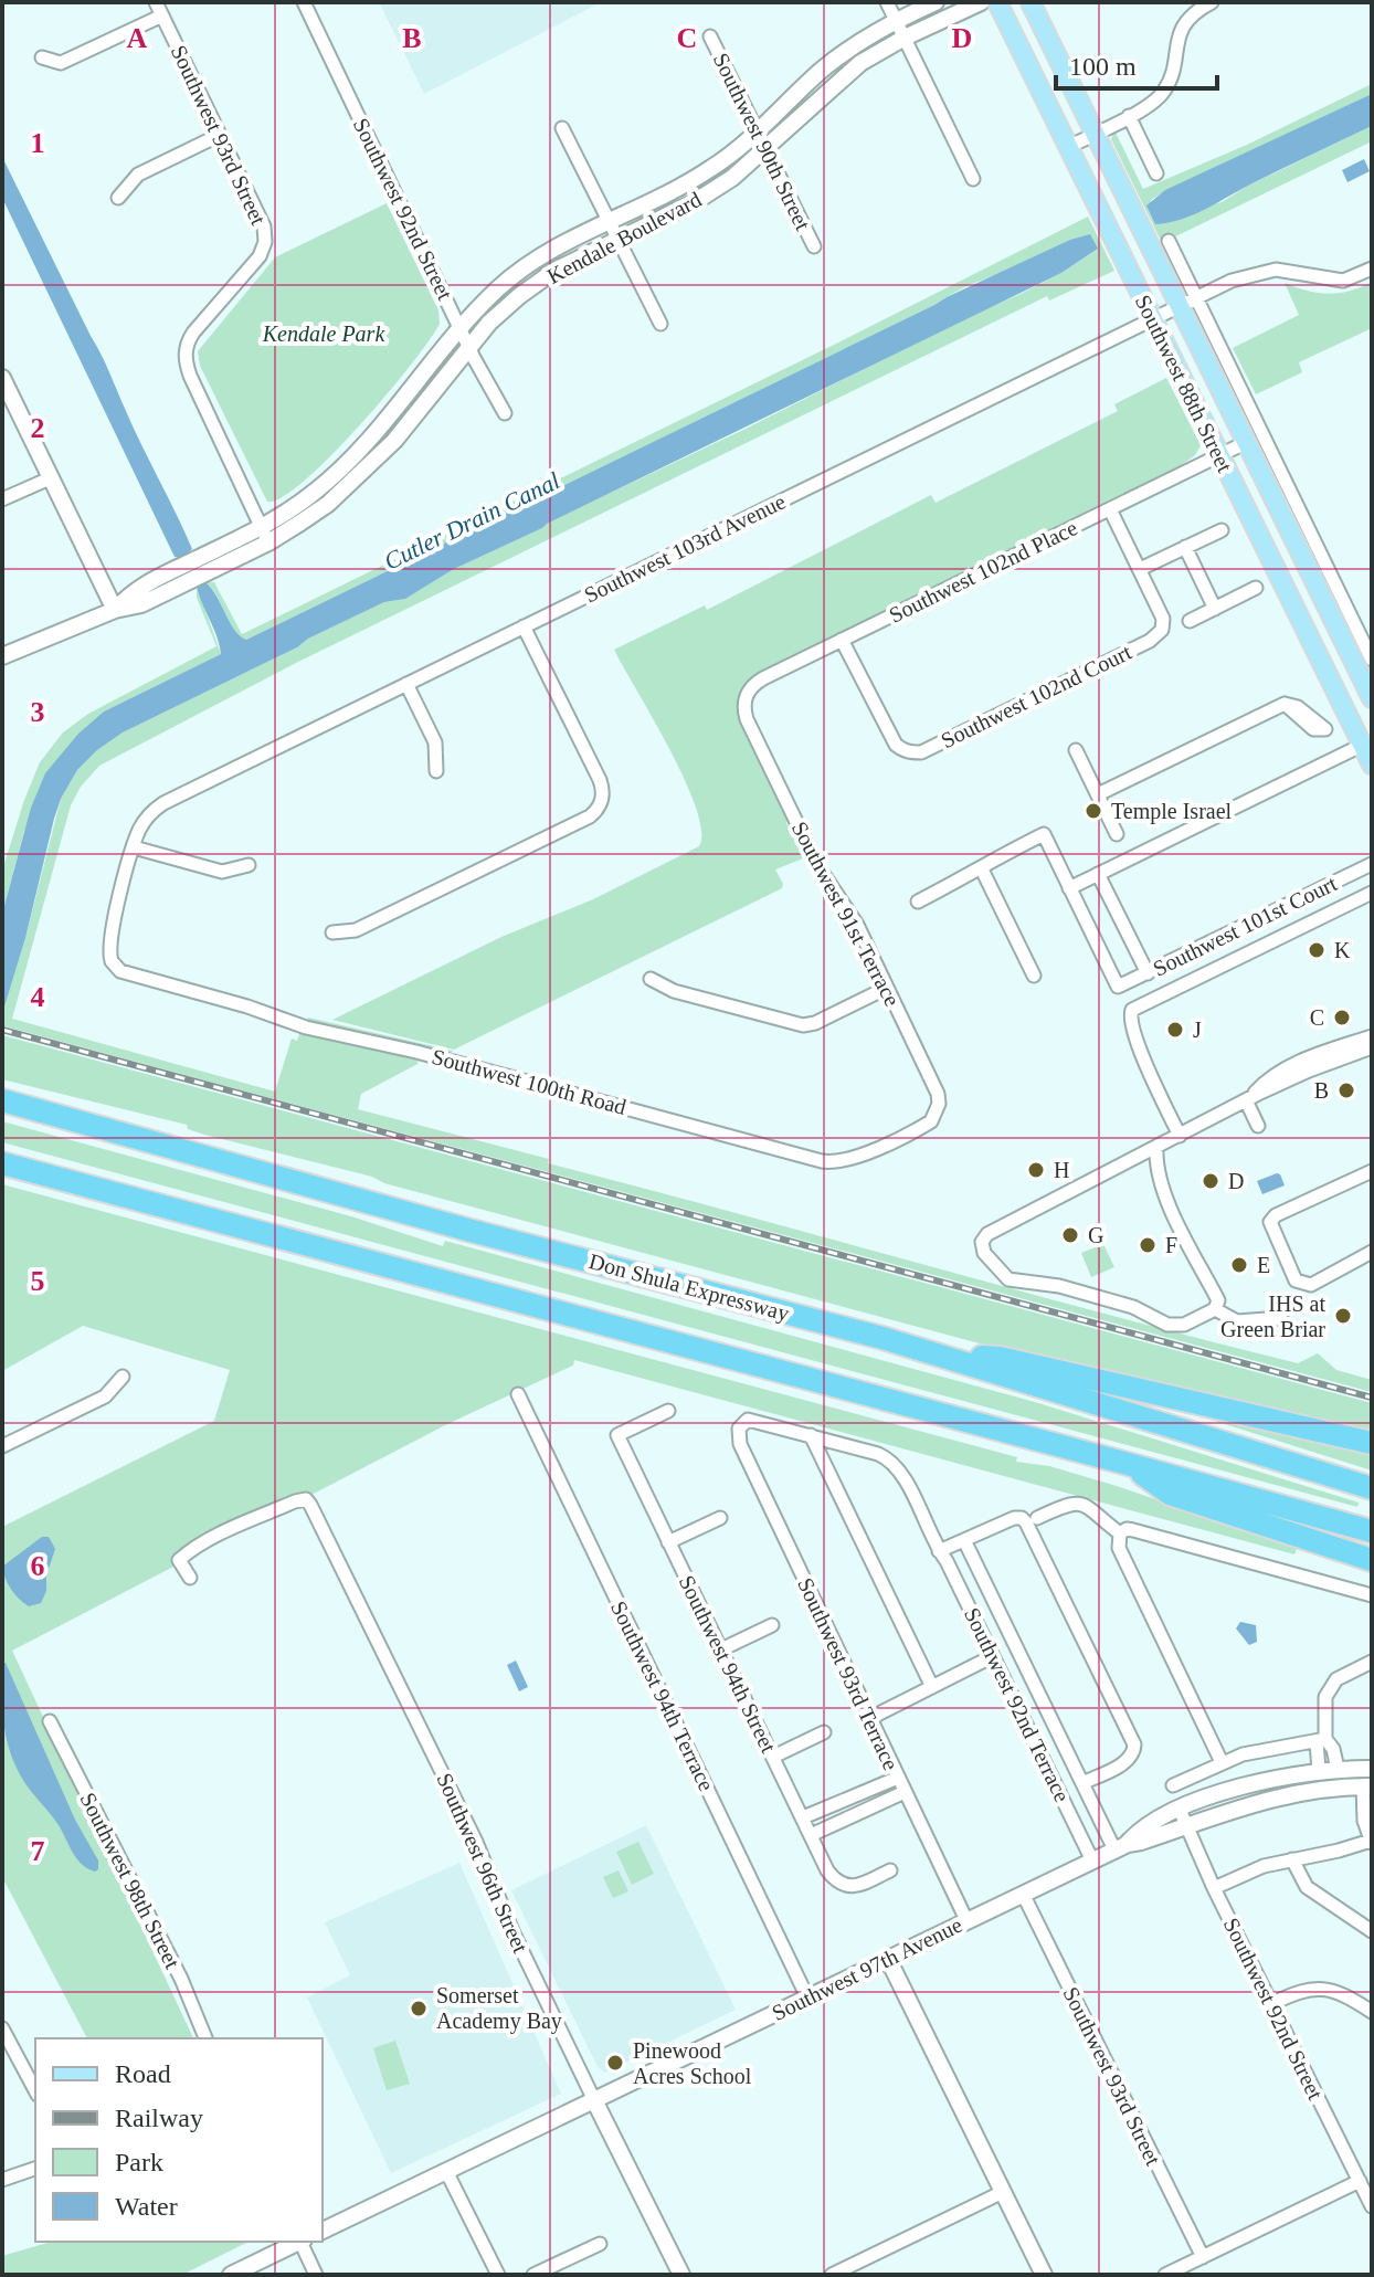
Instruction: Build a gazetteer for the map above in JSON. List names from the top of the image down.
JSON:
{
  "streets": {
    "highway": ["Don Shula Expressway"],
    "main road": ["Southwest 88th Street"],
    "street": [
      "Southwest 93rd Street",
      "Southwest 90th Street",
      "Southwest 92nd Street",
      "Kendale Boulevard",
      "Southwest 103rd Avenue",
      "Southwest 102nd Place",
      "Southwest 102nd Court",
      "Southwest 91st Terrace",
      "Southwest 101st Court",
      "Southwest 100th Road",
      "Southwest 94th Street",
      "Southwest 93rd Terrace",
      "Southwest 94th Terrace",
      "Southwest 92nd Terrace",
      "Southwest 96th Street",
      "Southwest 98th Street",
      "Southwest 97th Avenue"
    ]
  },
  "crossings": [
    ["Southwest 93rd Street", "Kendale Boulevard"],
    ["Southwest 93rd Street", "Southwest 97th Avenue"],
    ["Southwest 90th Street", "Kendale Boulevard"],
    ["Southwest 92nd Street", "Kendale Boulevard"],
    ["Southwest 92nd Street", "Southwest 97th Avenue"],
    ["Southwest 88th Street", "Southwest 103rd Avenue"],
    ["Southwest 88th Street", "Southwest 102nd Place"],
    ["Southwest 103rd Avenue", "Southwest 100th Road"],
    ["Southwest 102nd Place", "Southwest 102nd Court"],
    ["Southwest 102nd Place", "Southwest 91st Terrace"],
    ["Southwest 91st Terrace", "Southwest 100th Road"],
    ["Southwest 93rd Terrace", "Southwest 92nd Terrace"],
    ["Southwest 93rd Terrace", "Southwest 97th Avenue"],
    ["Southwest 94th Terrace", "Southwest 97th Avenue"],
    ["Southwest 92nd Terrace", "Southwest 97th Avenue"],
    ["Southwest 96th Street", "Southwest 97th Avenue"]
  ],
  "water": ["Cutler Drain Canal"],
  "parks": ["Kendale Park"],
  "places": [
    "Temple Israel",
    "K",
    "C",
    "J",
    "B",
    "H",
    "D",
    "G",
    "F",
    "E",
    "IHS at Green Briar",
    "Somerset Academy Bay",
    "Pinewood Acres School"
  ],
  "legend": [
    "Road",
    "Railway",
    "Park",
    "Water"
  ],
  "scale_bar": "100 m",
  "grid": {
    "columns": [
      "A",
      "B",
      "C",
      "D"
    ],
    "rows": [
      "1",
      "2",
      "3",
      "4",
      "5",
      "6",
      "7"
    ]
  }
}
